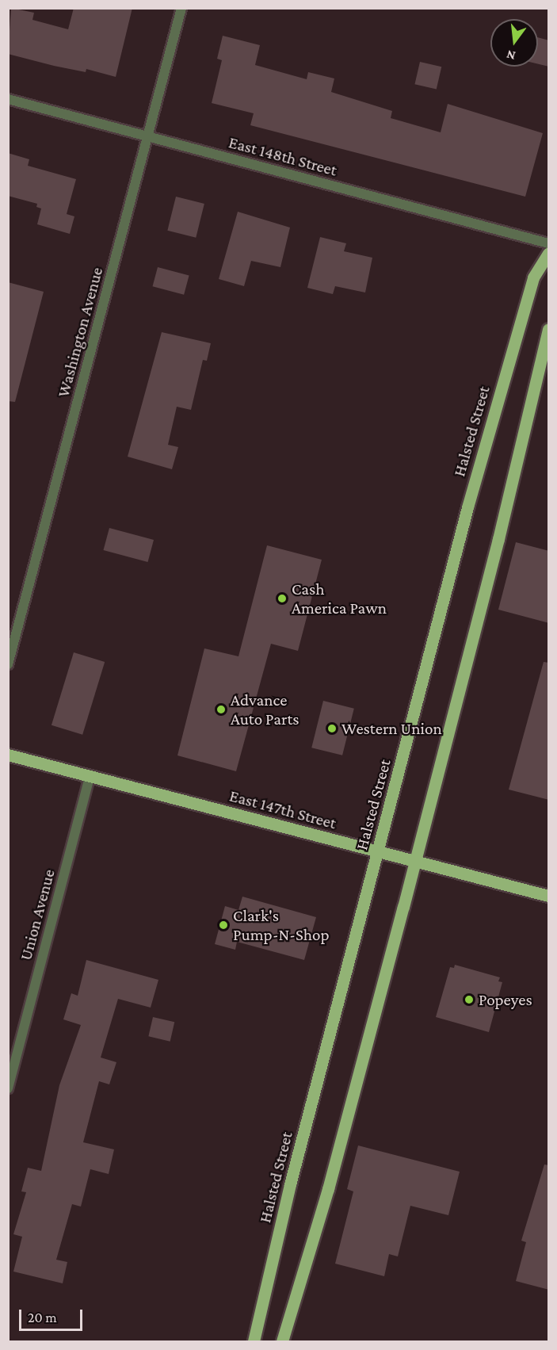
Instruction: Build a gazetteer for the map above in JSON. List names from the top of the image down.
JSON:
{
  "streets": {
    "main road": ["Halsted Street", "East 147th Street"],
    "street": ["East 148th Street", "Washington Avenue", "Union Avenue"]
  },
  "crossings": [
    ["East 148th Street", "Washington Avenue"],
    ["Halsted Street", "East 147th Street"],
    ["East 147th Street", "Union Avenue"]
  ],
  "places": [
    "Cash America Pawn",
    "Advance Auto Parts",
    "Western Union",
    "Clark's Pump-N-Shop",
    "Popeyes"
  ],
  "scale_bar": "20 m",
  "north": "bottom"
}
